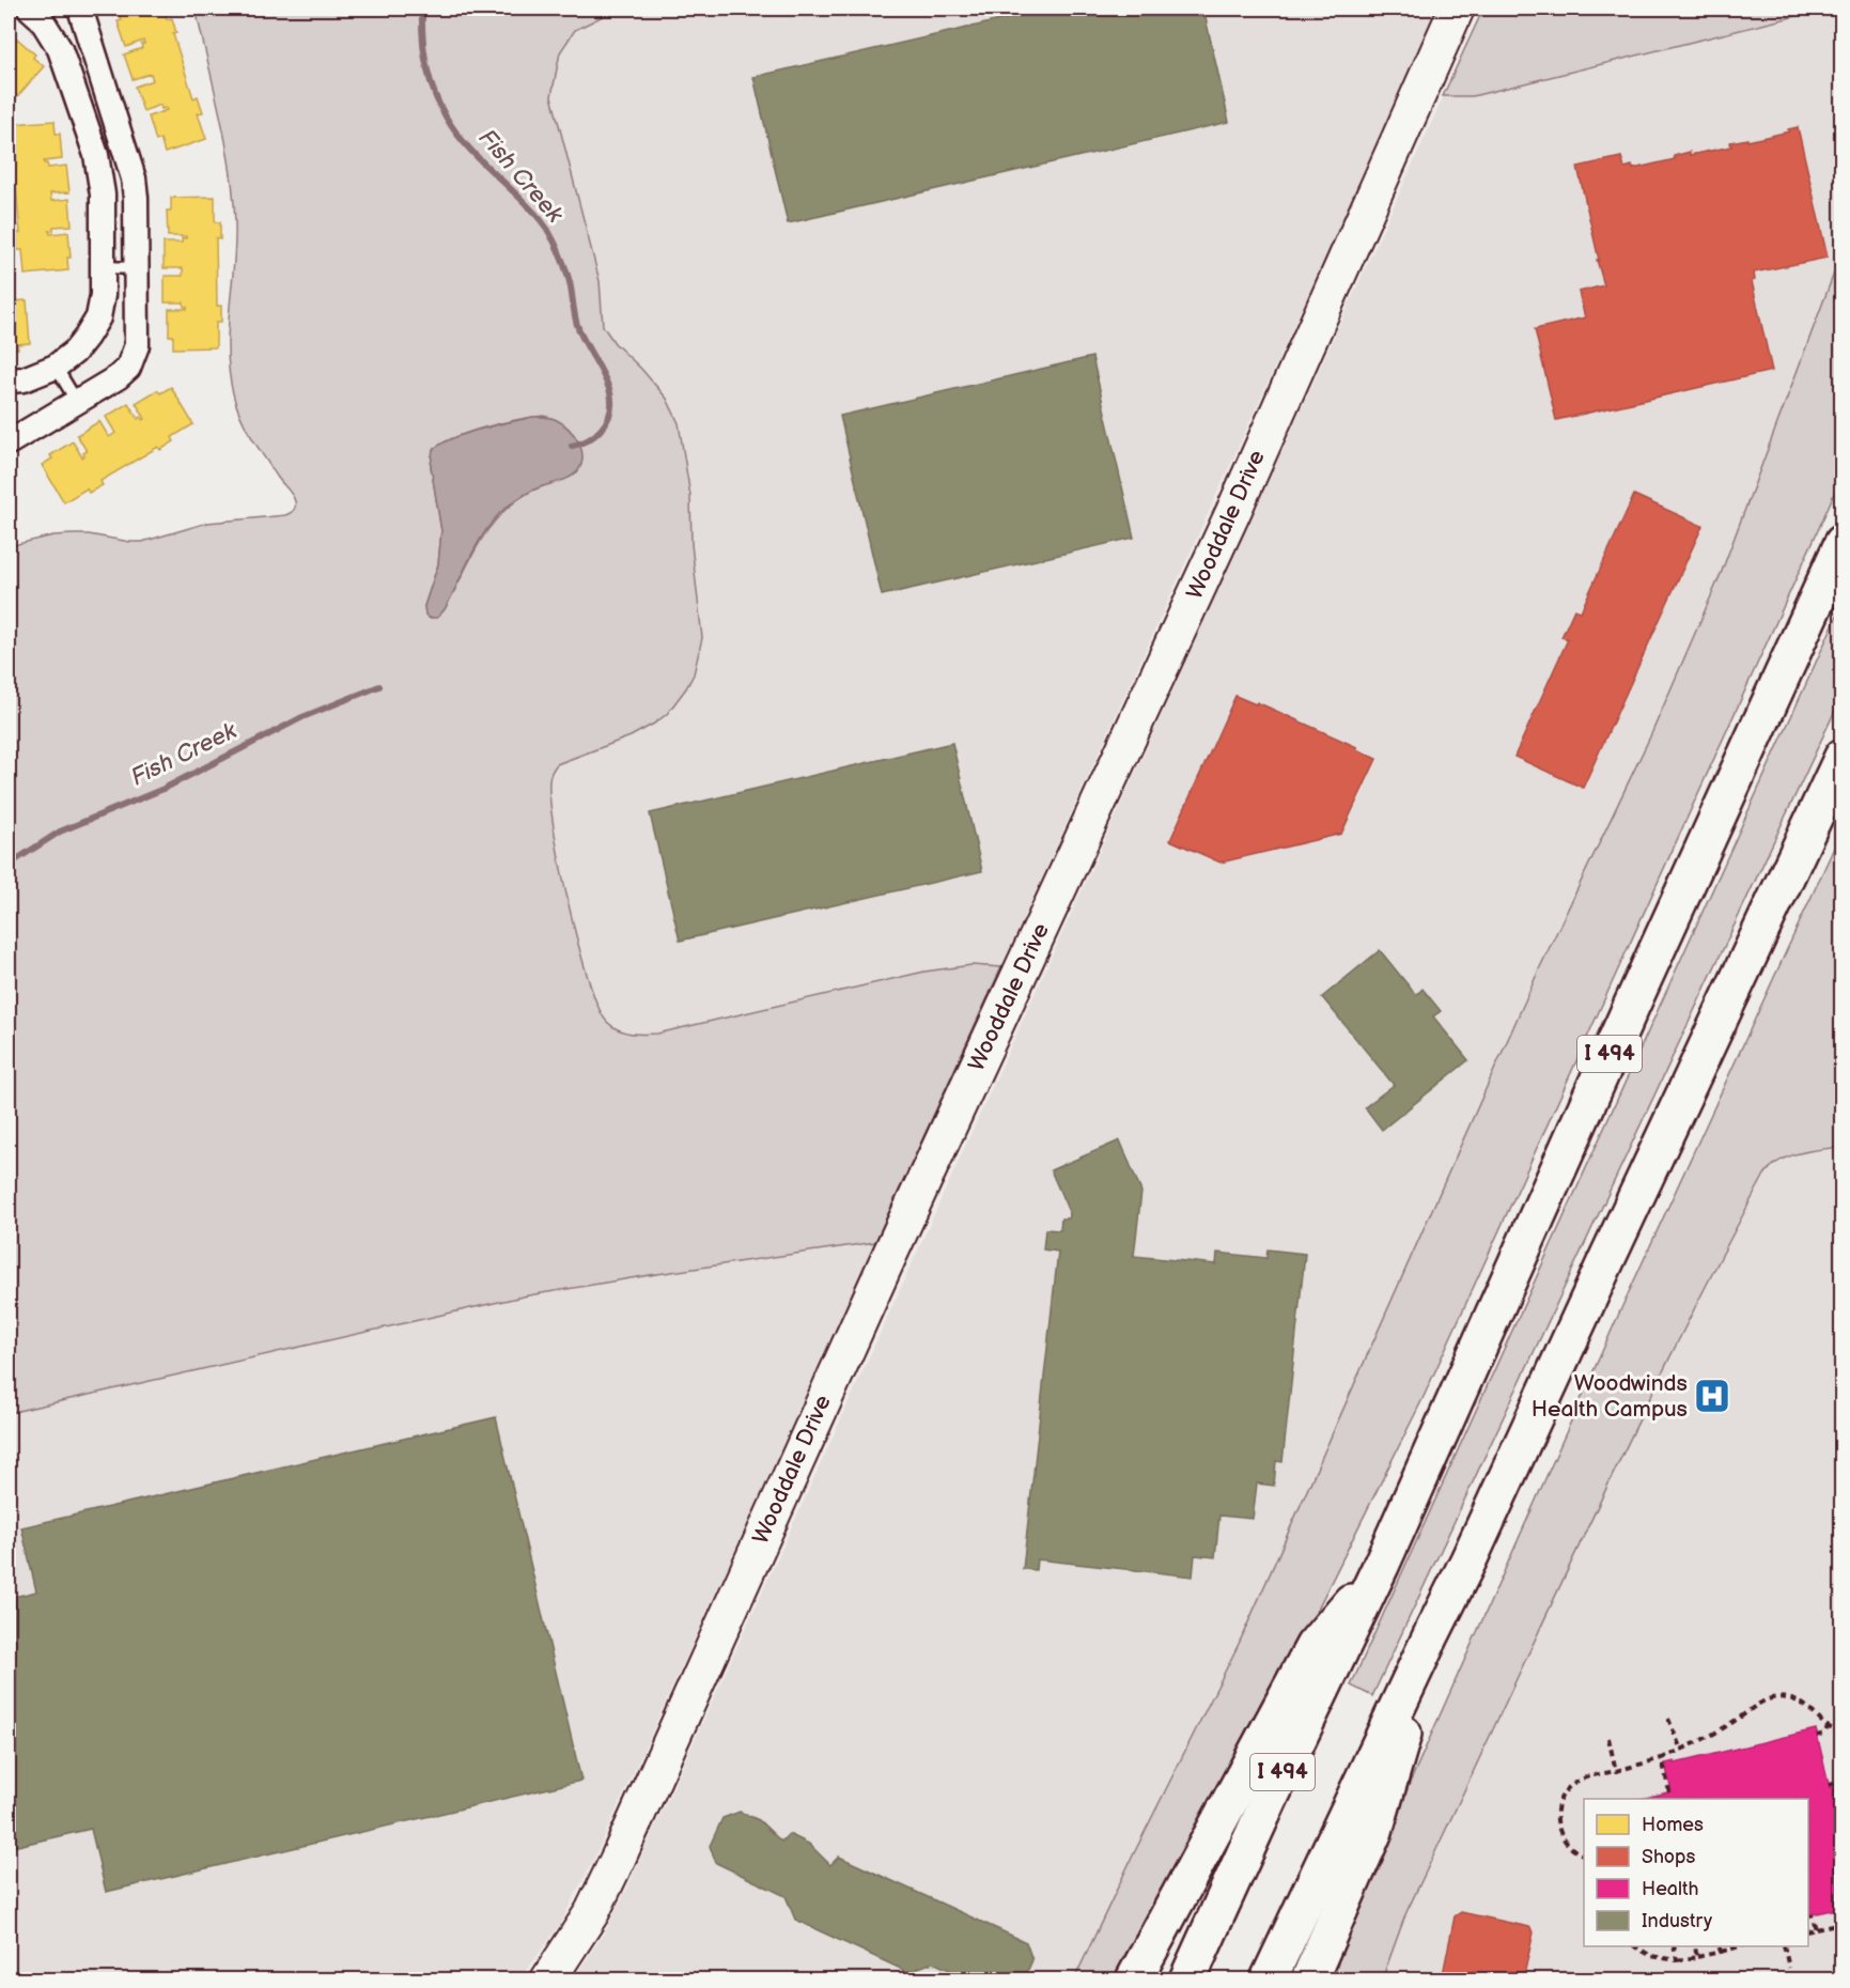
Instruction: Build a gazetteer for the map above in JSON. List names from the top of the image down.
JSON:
{
  "streets": {
    "highway": ["I 494"],
    "street": ["Wooddale Drive"]
  },
  "water": ["Fish Creek"],
  "places": {
    "hospital": ["Woodwinds Health Campus"]
  },
  "legend": [
    "Homes",
    "Shops",
    "Health",
    "Industry"
  ]
}
